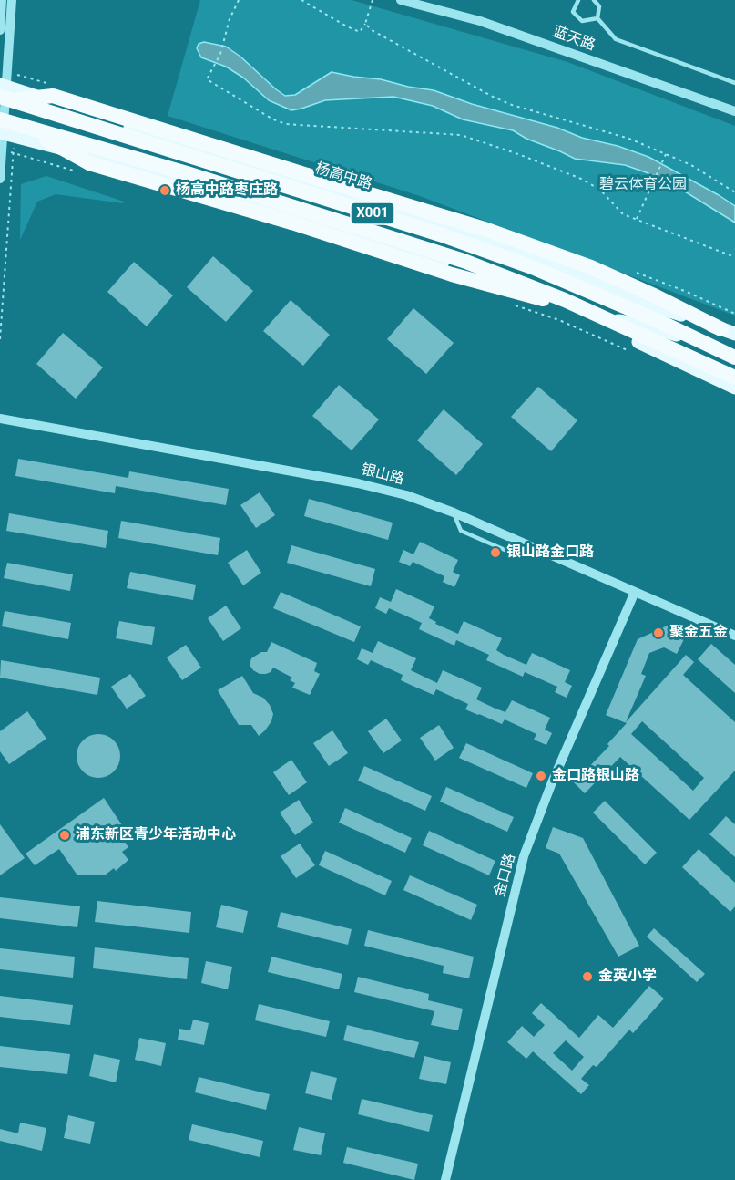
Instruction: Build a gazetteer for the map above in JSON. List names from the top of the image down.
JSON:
{
  "streets": {
    "highway": ["杨高中路", "X001"],
    "street": ["蓝天路", "银山路", "金口路"]
  },
  "crossings": [
    ["银山路", "金口路"]
  ],
  "parks": ["碧云体育公园"],
  "places": [
    "杨高中路枣庄路",
    "银山路金口路",
    "聚金五金",
    "金口路银山路",
    "浦东新区青少年活动中心",
    "金英小学"
  ]
}
